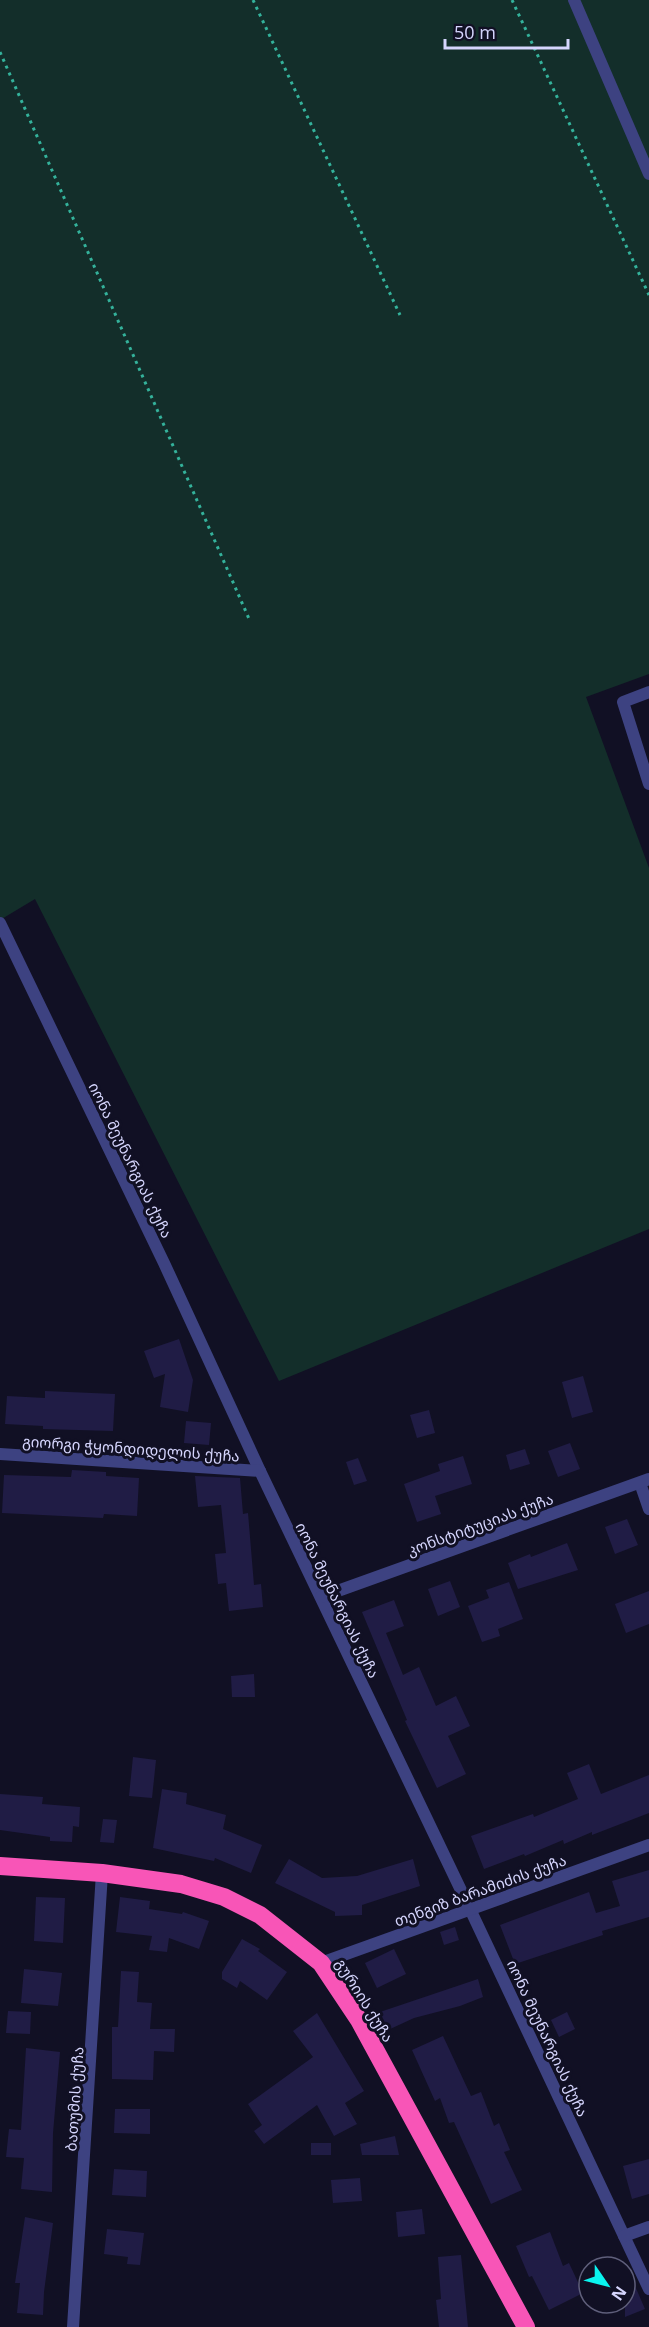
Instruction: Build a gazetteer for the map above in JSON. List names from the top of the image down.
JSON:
{
  "streets": {
    "highway": ["გურიის ქუჩა"],
    "street": [
      "იონა მეუნარგიას ქუჩა",
      "გიორგი ჭყონდიდელის ქუჩა",
      "კონსტიტუციას ქუჩა",
      "თენგიზ ბარამიძის ქუჩა",
      "ბათუმის ქუჩა"
    ]
  },
  "crossings": [
    ["იონა მეუნარგიას ქუჩა", "გიორგი ჭყონდიდელის ქუჩა"],
    ["იონა მეუნარგიას ქუჩა", "კონსტიტუციას ქუჩა"],
    ["იონა მეუნარგიას ქუჩა", "თენგიზ ბარამიძის ქუჩა"],
    ["თენგიზ ბარამიძის ქუჩა", "გურიის ქუჩა"],
    ["გურიის ქუჩა", "ბათუმის ქუჩა"]
  ],
  "scale_bar": "50 m",
  "north": "bottom right"
}
